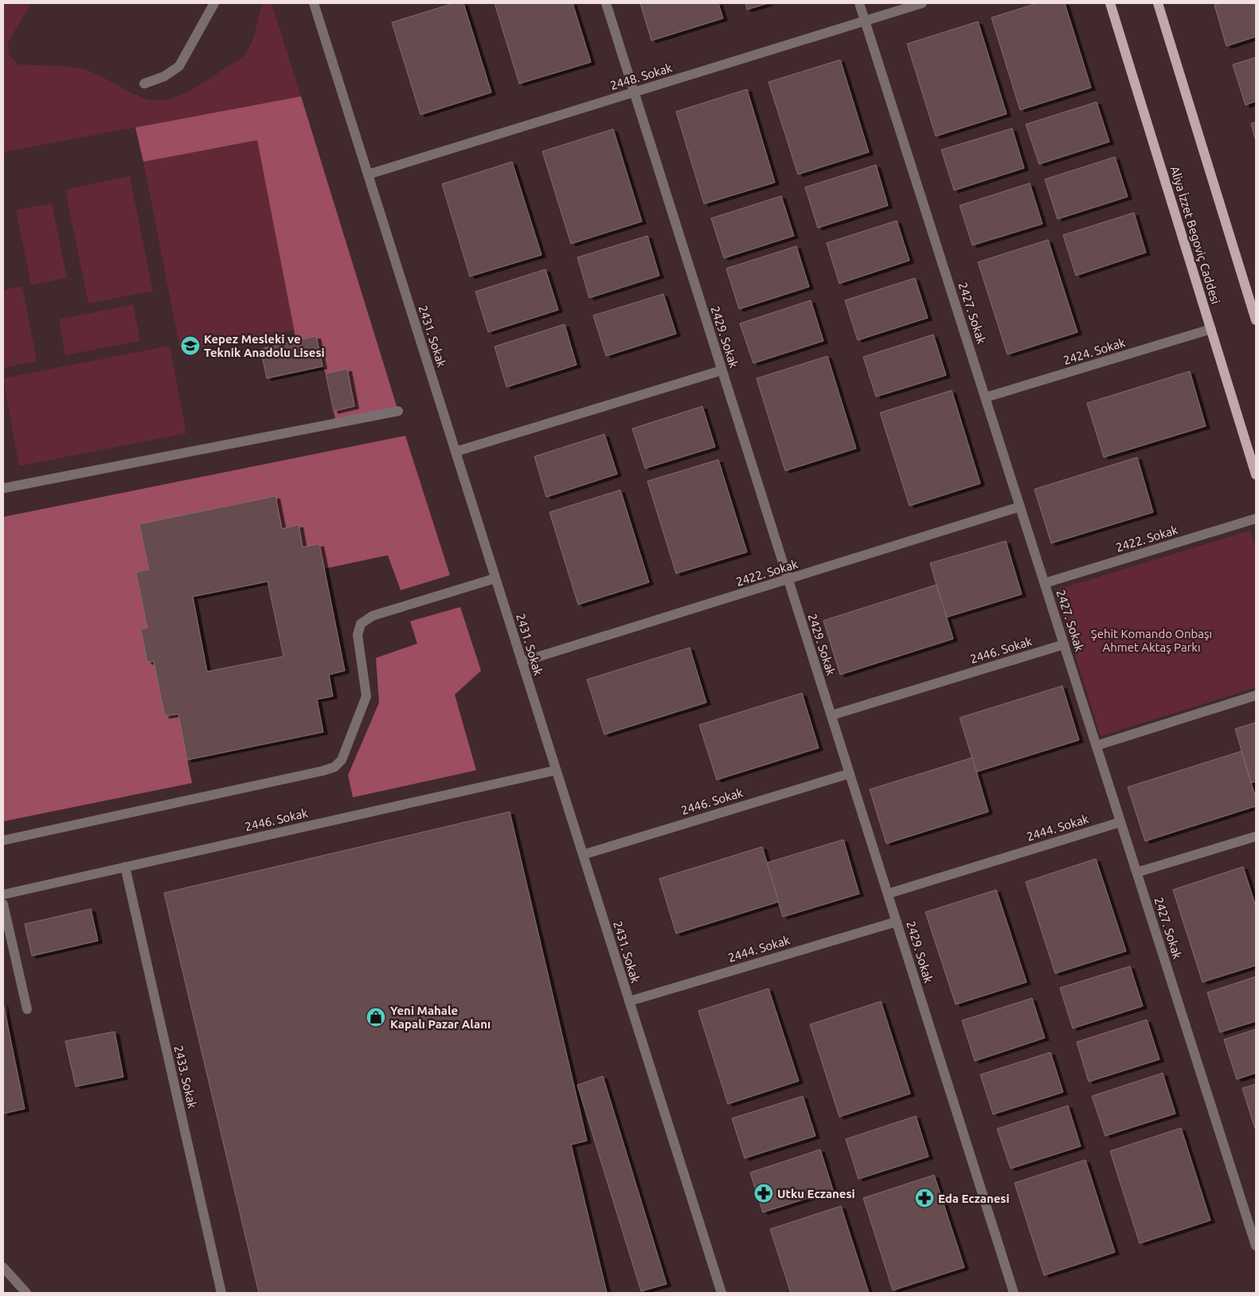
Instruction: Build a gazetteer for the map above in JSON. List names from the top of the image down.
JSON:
{
  "streets": {
    "main road": ["Aliya İzzet Begoviç Caddesi"],
    "street": [
      "2448. Sokak",
      "2427. Sokak",
      "2431. Sokak",
      "2429. Sokak",
      "2424. Sokak",
      "2422. Sokak",
      "2446. Sokak",
      "2444. Sokak",
      "2433. Sokak"
    ]
  },
  "crossings": [
    ["2448. Sokak", "2427. Sokak"],
    ["2448. Sokak", "2431. Sokak"],
    ["2448. Sokak", "2429. Sokak"],
    ["Aliya İzzet Begoviç Caddesi", "2424. Sokak"],
    ["2427. Sokak", "2424. Sokak"],
    ["2427. Sokak", "2422. Sokak"],
    ["2427. Sokak", "2446. Sokak"],
    ["2427. Sokak", "2444. Sokak"],
    ["2431. Sokak", "2422. Sokak"],
    ["2431. Sokak", "2446. Sokak"],
    ["2431. Sokak", "2444. Sokak"],
    ["2429. Sokak", "2422. Sokak"],
    ["2429. Sokak", "2446. Sokak"],
    ["2429. Sokak", "2444. Sokak"],
    ["2446. Sokak", "2433. Sokak"]
  ],
  "parks": ["Şehit Komando Onbaşı Ahmet Aktaş Parkı"],
  "places": {
    "school or university": ["Kepez Mesleki ve Teknik Anadolu Lisesi"],
    "shop": ["Yeni Mahale Kapalı Pazar Alanı"],
    "pharmacy": ["Utku Eczanesi", "Eda Eczanesi"]
  }
}
